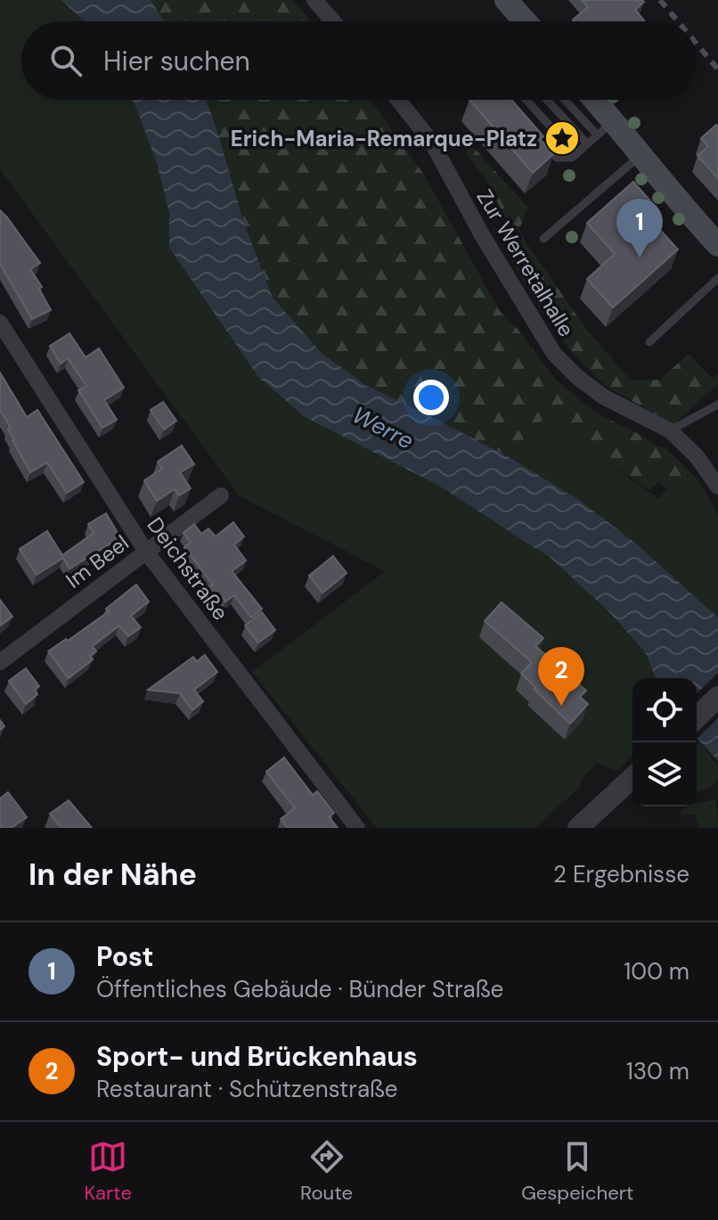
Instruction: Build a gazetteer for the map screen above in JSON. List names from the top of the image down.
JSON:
{
  "streets": {
    "street": ["Zur Werretalhalle", "Im Beel", "Deichstraße"]
  },
  "crossings": [
    ["Im Beel", "Deichstraße"]
  ],
  "water": ["Werre"],
  "places": {
    "place": ["Erich-Maria-Remarque-Platz"]
  },
  "page": {
    "search": "Hier suchen",
    "pins": ["1", "2"],
    "heading": ["In der Nähe", "2 Ergebnisse"],
    "list": [
      {
        "mark": "1",
        "name": "Post",
        "note": "Öffentliches Gebäude · Bünder Straße",
        "value": "100 m"
      },
      {
        "mark": "2",
        "name": "Sport- und Brückenhaus",
        "note": "Restaurant · Schützenstraße",
        "value": "130 m"
      }
    ],
    "nav": ["Karte", "Route", "Gespeichert"]
  }
}
